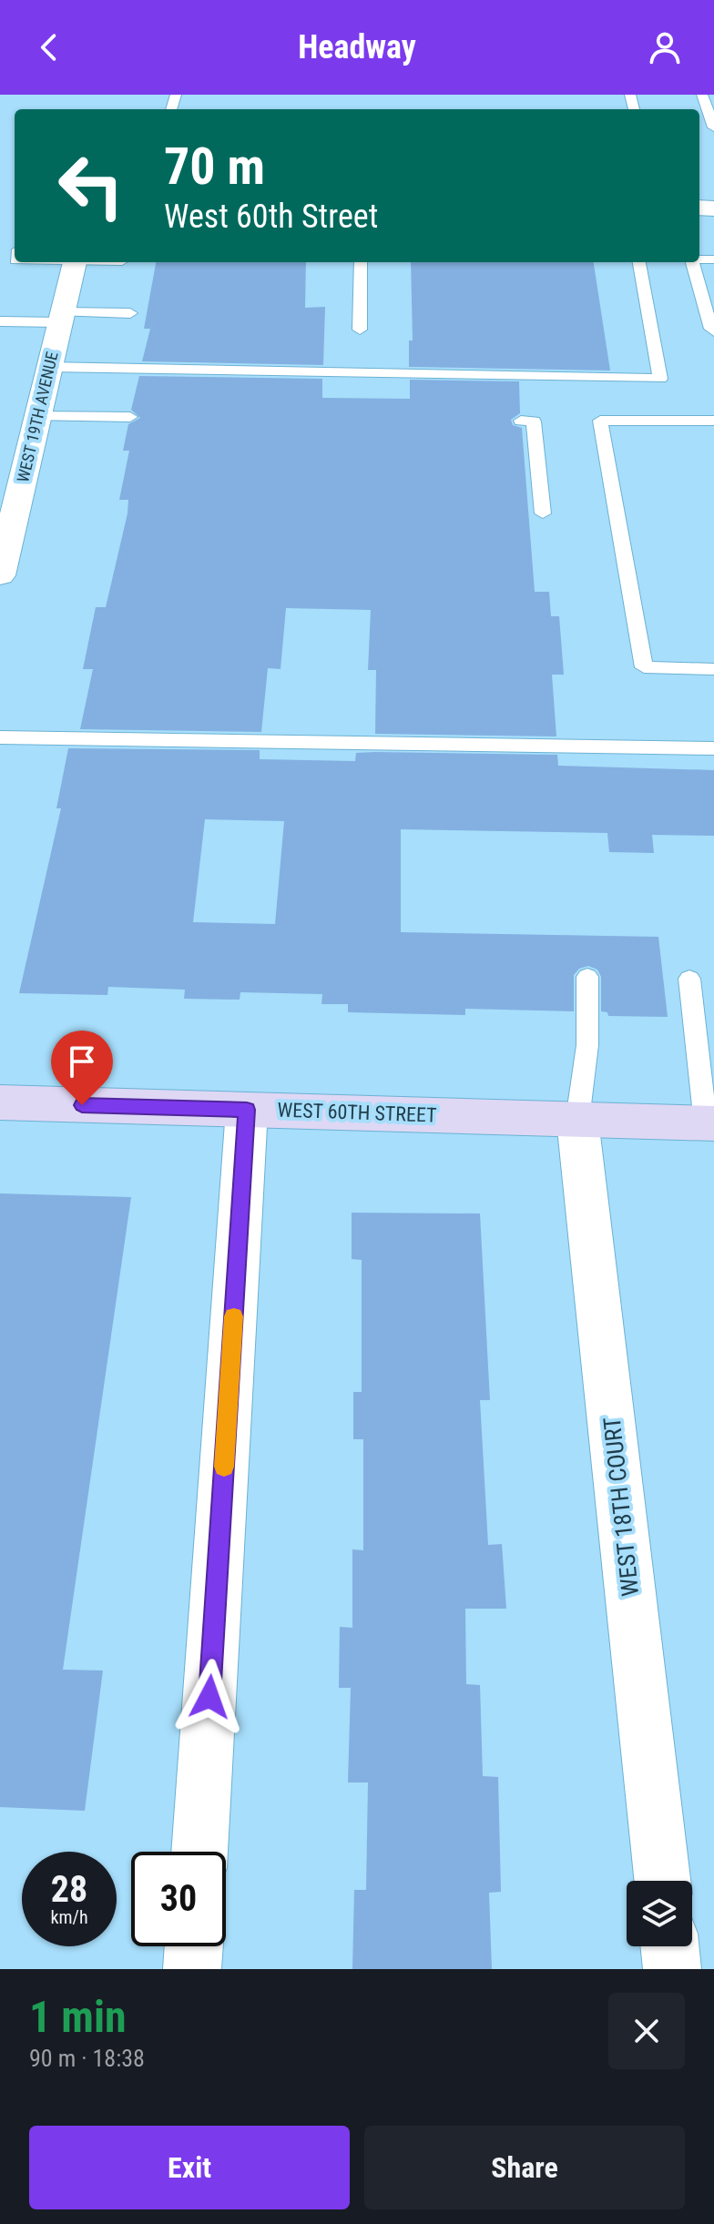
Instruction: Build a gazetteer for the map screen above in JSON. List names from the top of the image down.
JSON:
{
  "streets": {
    "street": ["WEST 19TH AVENUE", "WEST 60TH STREET", "WEST 18TH COURT"]
  },
  "crossings": [
    ["WEST 60TH STREET", "WEST 18TH COURT"]
  ],
  "page": {
    "header": "Headway",
    "turn": ["70 m", "West 60th Street"],
    "speed": "28 km/h",
    "limit": "30",
    "heading": ["1 min", "90 m · 18:38"],
    "buttons": ["Exit", "Share"]
  }
}
